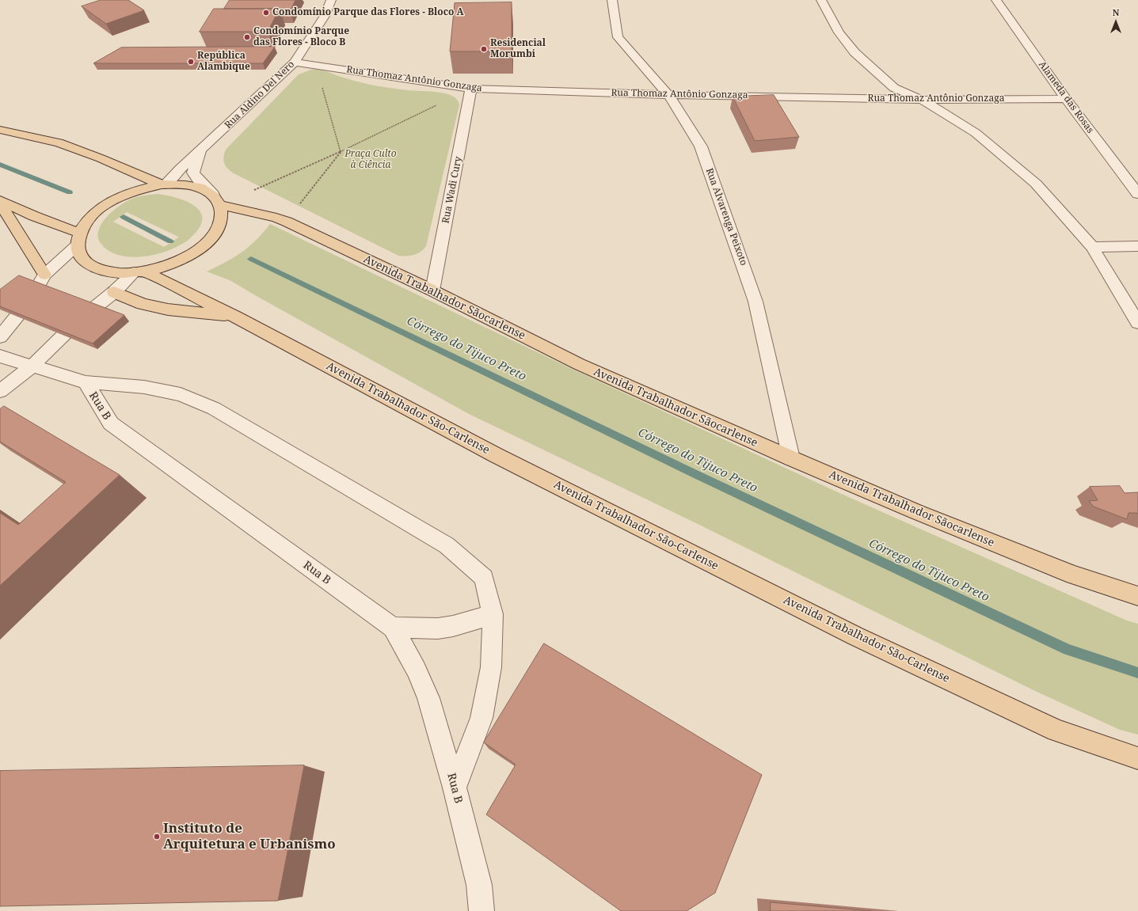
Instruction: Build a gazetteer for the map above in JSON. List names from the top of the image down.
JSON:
{
  "streets": {
    "main road": ["Avenida Trabalhador Sãocarlense", "Avenida Trabalhador São-Carlense"],
    "street": [
      "Rua Thomaz Antônio Gonzaga",
      "Rua Aldino Del Nero",
      "Alameda das Rosas",
      "Rua Wadi Cury",
      "Rua Alvarenga Peixoto",
      "Rua B"
    ]
  },
  "crossings": [
    ["Rua Thomaz Antônio Gonzaga", "Rua Aldino Del Nero"],
    ["Rua Thomaz Antônio Gonzaga", "Alameda das Rosas"],
    ["Rua Thomaz Antônio Gonzaga", "Rua Wadi Cury"],
    ["Rua Thomaz Antônio Gonzaga", "Rua Alvarenga Peixoto"],
    ["Rua Aldino Del Nero", "Avenida Trabalhador Sãocarlense"],
    ["Rua Wadi Cury", "Avenida Trabalhador Sãocarlense"],
    ["Rua Alvarenga Peixoto", "Avenida Trabalhador Sãocarlense"]
  ],
  "water": ["Córrego do Tijuco Preto"],
  "parks": ["Praça Culto à Ciência"],
  "places": [
    "Condomínio Parque das Flores - Bloco A",
    "Condomínio Parque das Flores - Bloco B",
    "Residencial Morumbi",
    "República Alambique",
    "Instituto de Arquitetura e Urbanismo"
  ],
  "north": "top"
}
